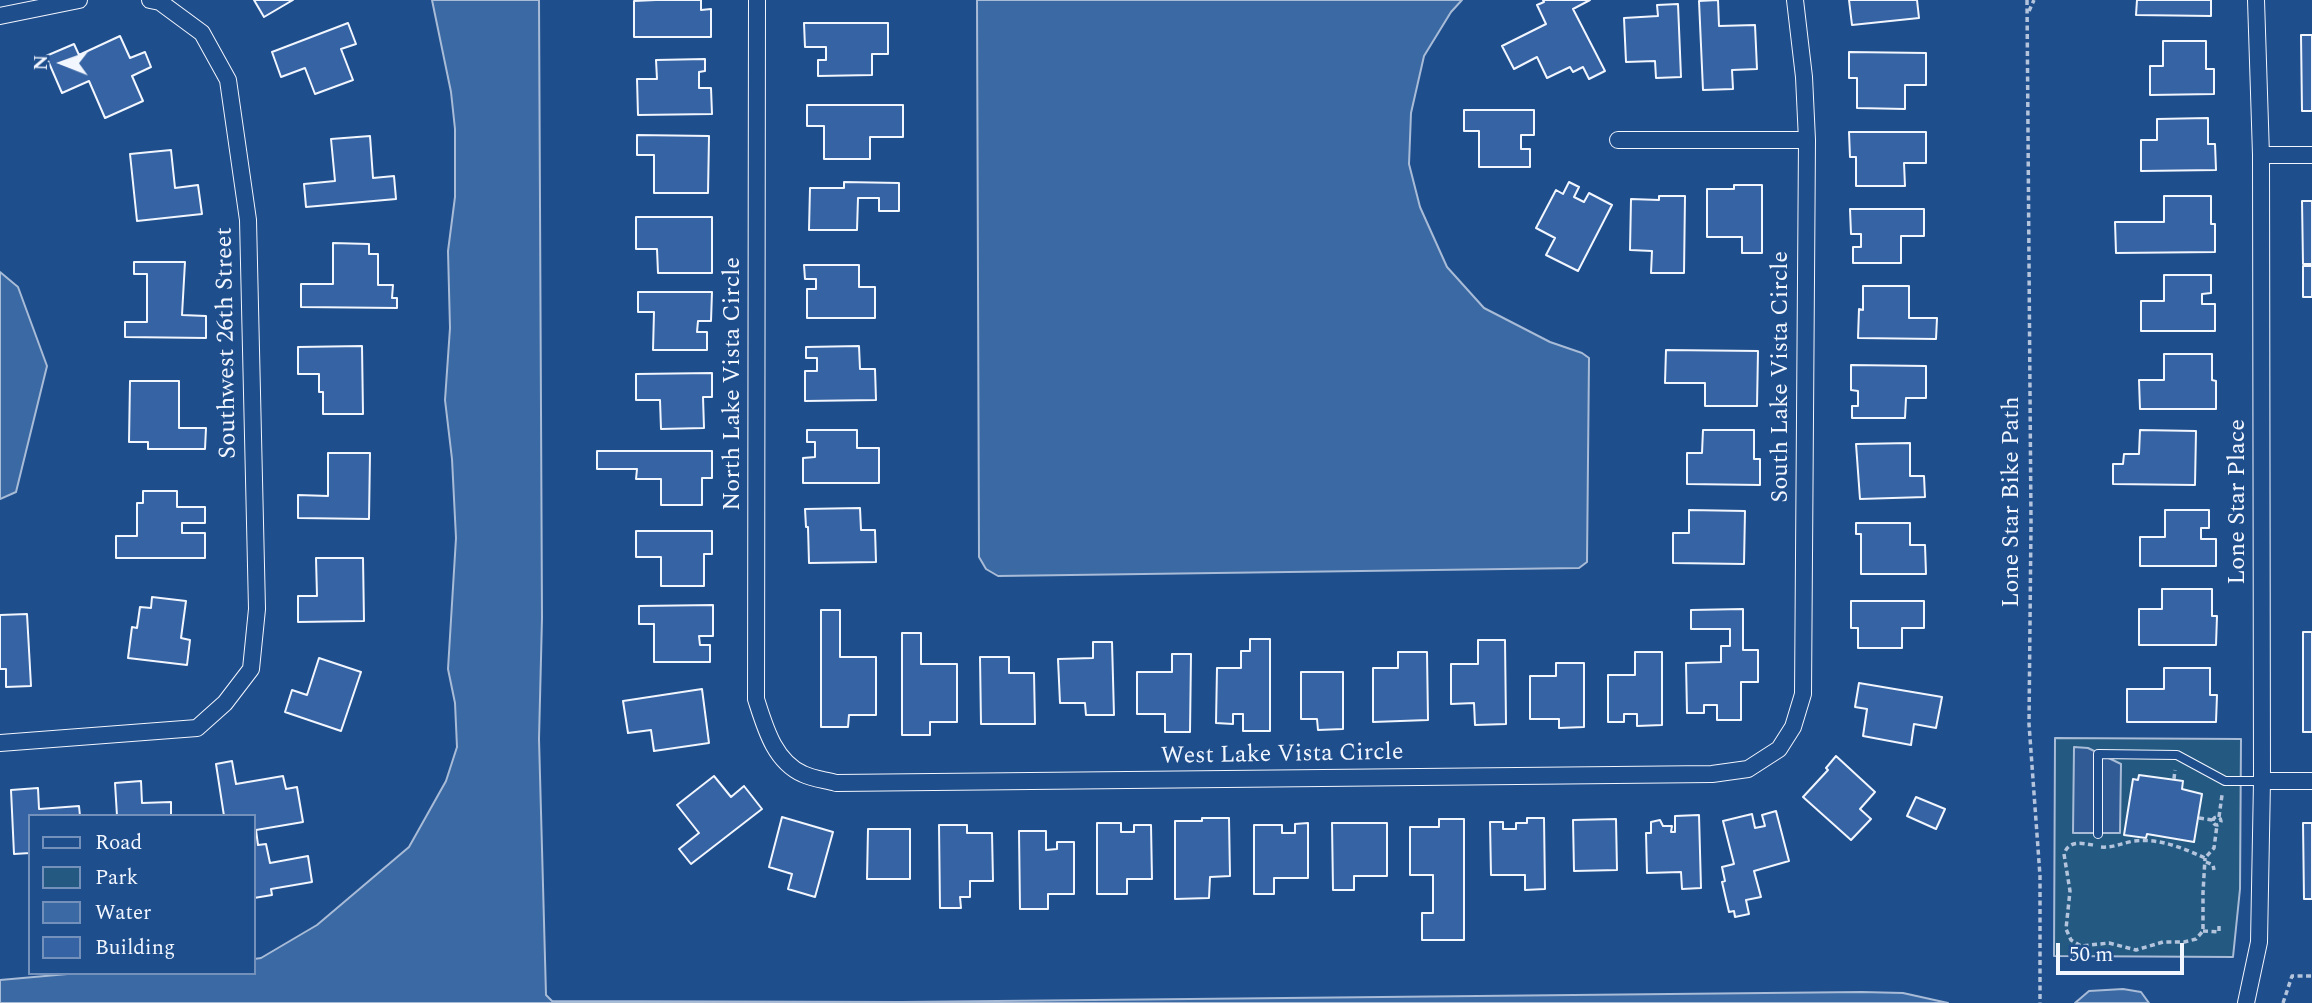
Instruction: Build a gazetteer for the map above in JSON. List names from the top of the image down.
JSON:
{
  "streets": {
    "street": [
      "Southwest 26th Street",
      "South Lake Vista Circle",
      "North Lake Vista Circle",
      "Lone Star Place",
      "West Lake Vista Circle"
    ],
    "path": ["Lone Star Bike Path"]
  },
  "crossings": [
    ["South Lake Vista Circle", "West Lake Vista Circle"],
    ["North Lake Vista Circle", "West Lake Vista Circle"]
  ],
  "legend": [
    "Road",
    "Park",
    "Water",
    "Building"
  ],
  "scale_bar": "50 m",
  "north": "left"
}
